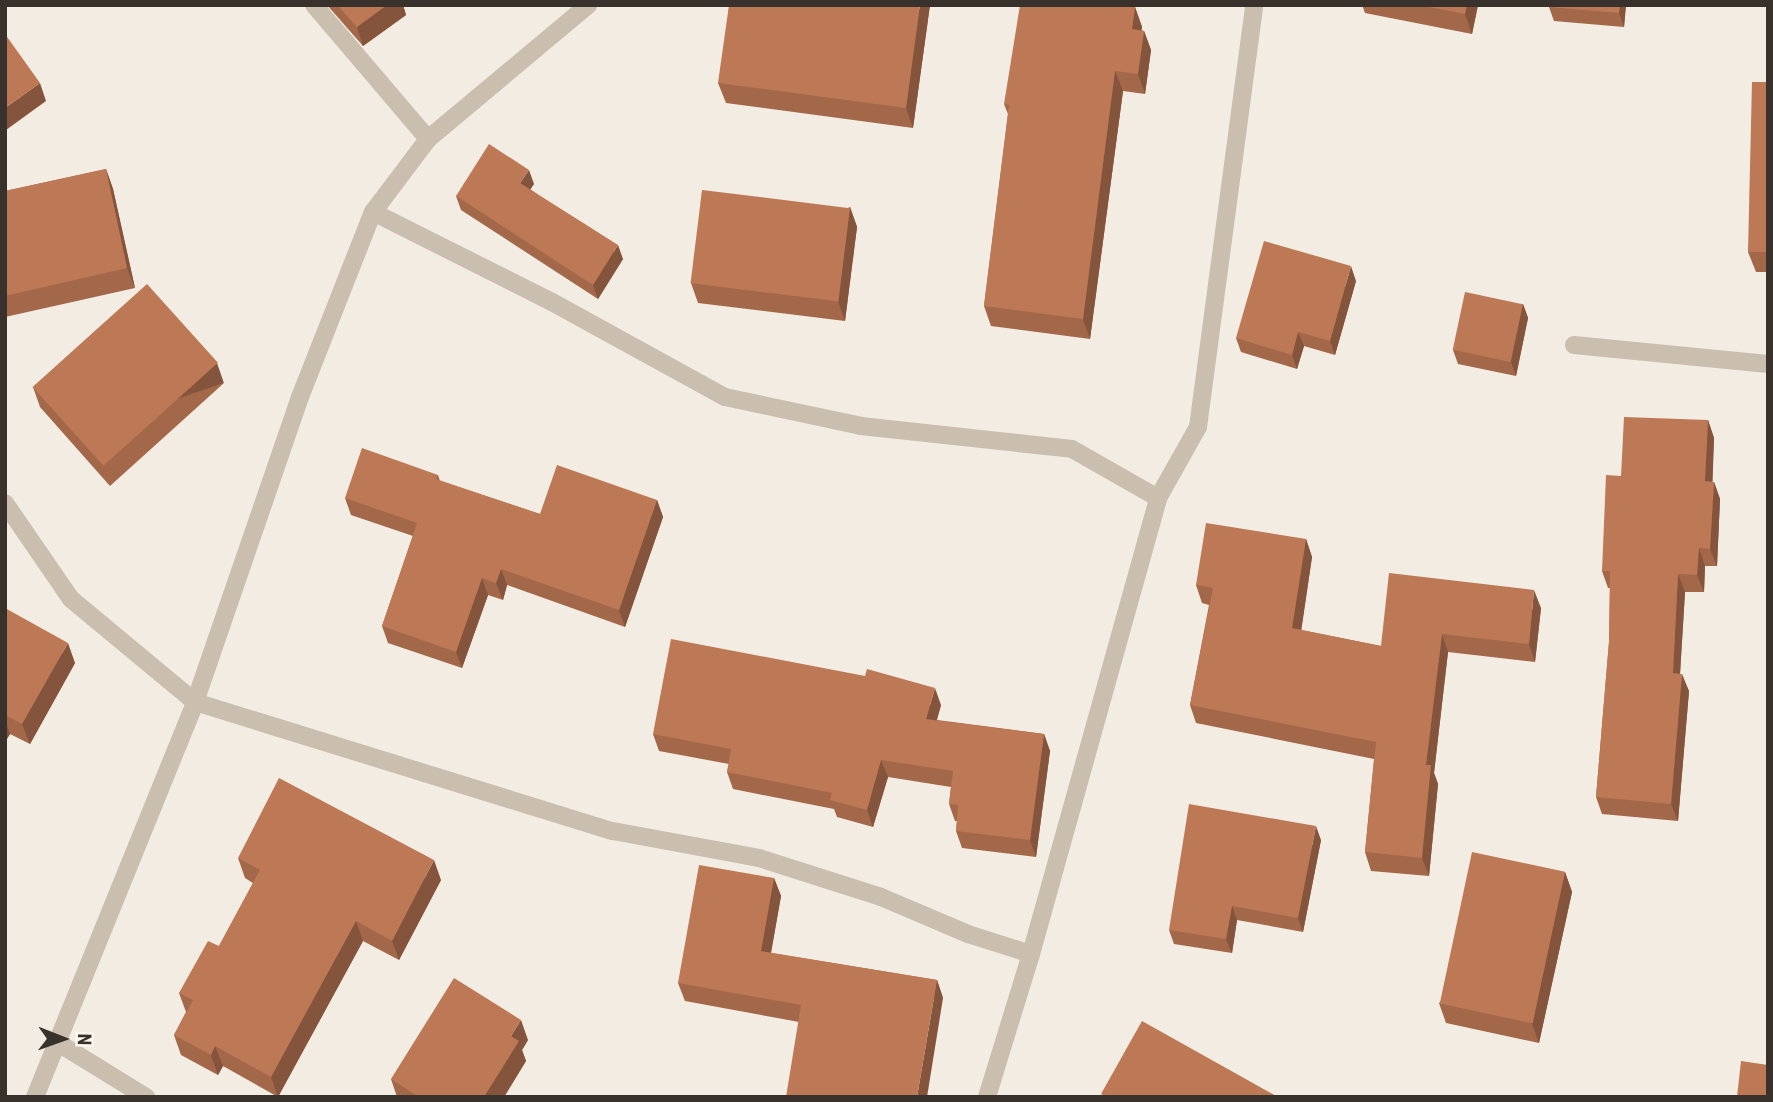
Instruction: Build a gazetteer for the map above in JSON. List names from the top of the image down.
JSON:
{
  "north": "right"
}
